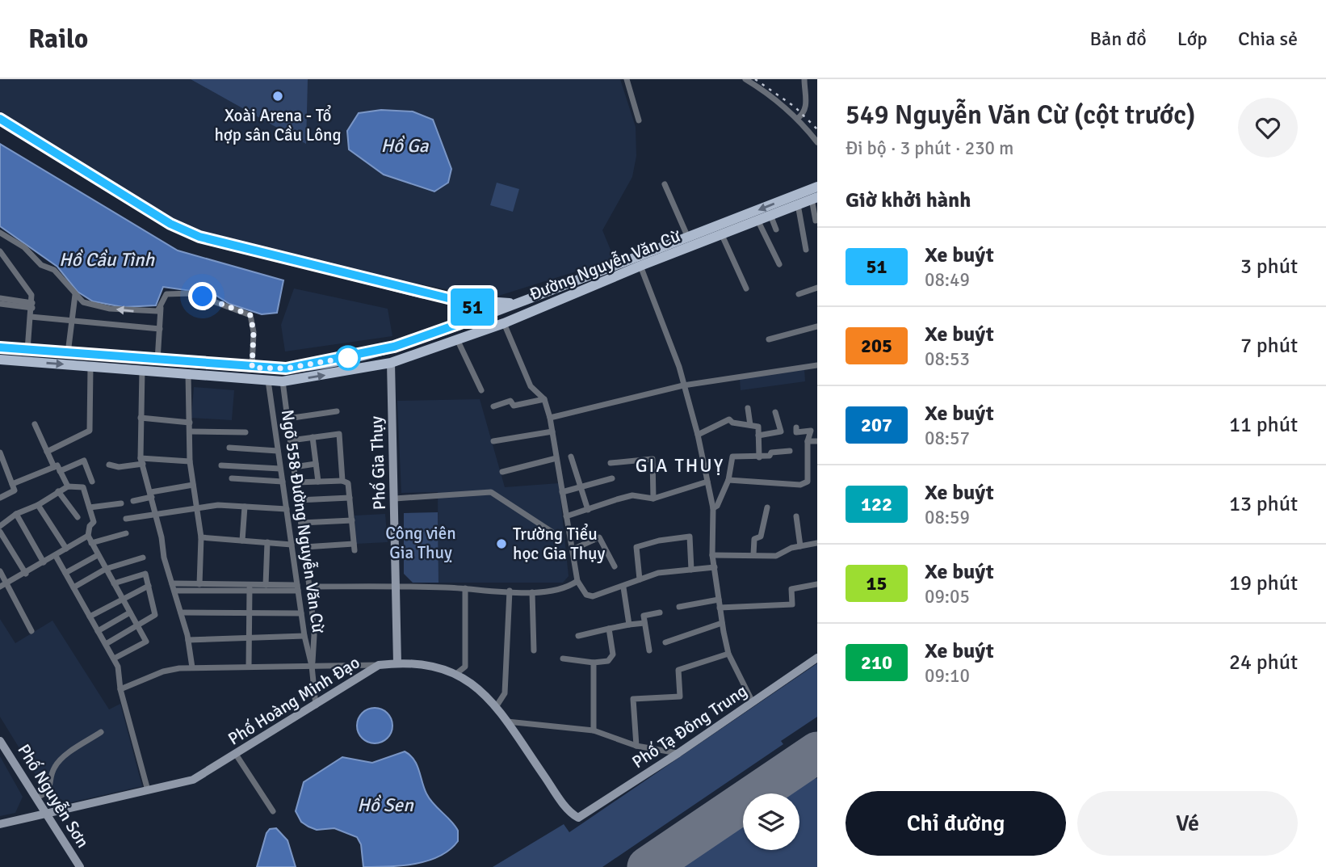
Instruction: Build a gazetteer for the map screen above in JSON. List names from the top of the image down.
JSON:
{
  "streets": {
    "main road": ["Đường Nguyễn Văn Cừ"],
    "street": [
      "Phố Gia Thụy",
      "Ngõ 558 Đường Nguyễn Văn Cừ",
      "Phố Hoàng Minh Đạo",
      "Phố Tạ Đông Trung",
      "Phố Nguyễn Sơn"
    ]
  },
  "crossings": [
    ["Đường Nguyễn Văn Cừ", "Phố Gia Thụy"],
    ["Đường Nguyễn Văn Cừ", "Ngõ 558 Đường Nguyễn Văn Cừ"],
    ["Phố Gia Thụy", "Phố Hoàng Minh Đạo"],
    ["Phố Hoàng Minh Đạo", "Phố Tạ Đông Trung"],
    ["Phố Hoàng Minh Đạo", "Phố Nguyễn Sơn"]
  ],
  "districts": ["GIA THUỴ"],
  "water": ["Hồ Ga", "Hồ Cầu Tình", "Hồ Sen"],
  "parks": ["Công viên Gia Thuỵ"],
  "places": ["Xoài Arena - Tổ hợp sân Cầu Lông", "Trường Tiểu học Gia Thụy"],
  "lines": ["bus line 51"],
  "page": {
    "header": "Railo",
    "nav": ["Bản đồ", "Lớp", "Chia sẻ"],
    "on_map": "51",
    "heading": [
      ["549 Nguyễn Văn Cừ (cột trước)", "Đi bộ · 3 phút · 230 m"],
      "Giờ khởi hành"
    ],
    "list": [
      {
        "mark": "51",
        "name": "Xe buýt",
        "note": "08:49",
        "value": "3 phút"
      },
      {
        "mark": "205",
        "name": "Xe buýt",
        "note": "08:53",
        "value": "7 phút"
      },
      {
        "mark": "207",
        "name": "Xe buýt",
        "note": "08:57",
        "value": "11 phút"
      },
      {
        "mark": "122",
        "name": "Xe buýt",
        "note": "08:59",
        "value": "13 phút"
      },
      {
        "mark": "15",
        "name": "Xe buýt",
        "note": "09:05",
        "value": "19 phút"
      },
      {
        "mark": "210",
        "name": "Xe buýt",
        "note": "09:10",
        "value": "24 phút"
      }
    ],
    "buttons": ["Chỉ đường", "Vé"]
  }
}
